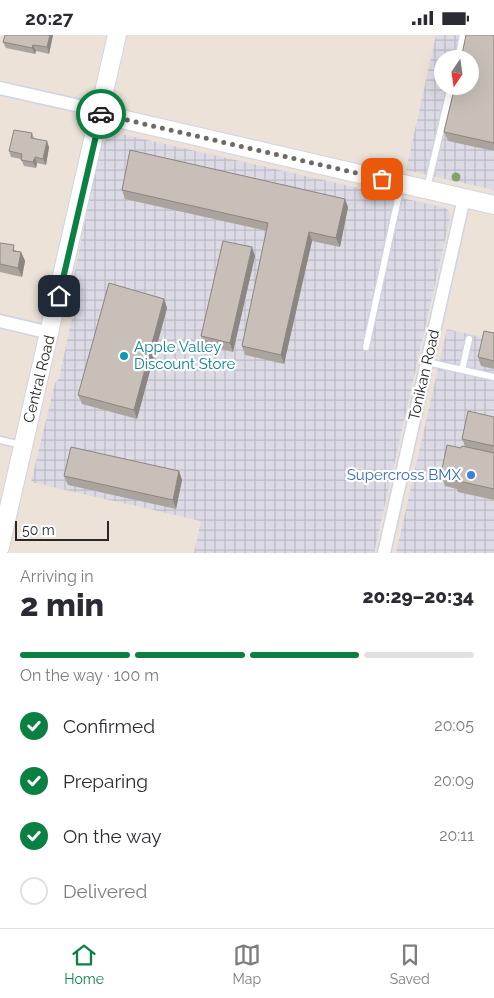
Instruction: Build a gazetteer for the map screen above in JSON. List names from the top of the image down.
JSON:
{
  "streets": {
    "main road": ["Central Road"],
    "street": ["Tonikan Road"]
  },
  "places": ["Apple Valley Discount Store", "Supercross BMX"],
  "scale_bar": "50 m",
  "north": "bottom",
  "page": {
    "status": "20:27",
    "scale": "50 m",
    "heading": ["2 min", "Arriving in", "20:29–20:34"],
    "bar": "On the way · 100 m",
    "list": [
      ["Confirmed", "20:05"],
      ["Preparing", "20:09"],
      ["On the way", "20:11"],
      "Delivered"
    ],
    "tabs": ["Home", "Map", "Saved"]
  }
}
